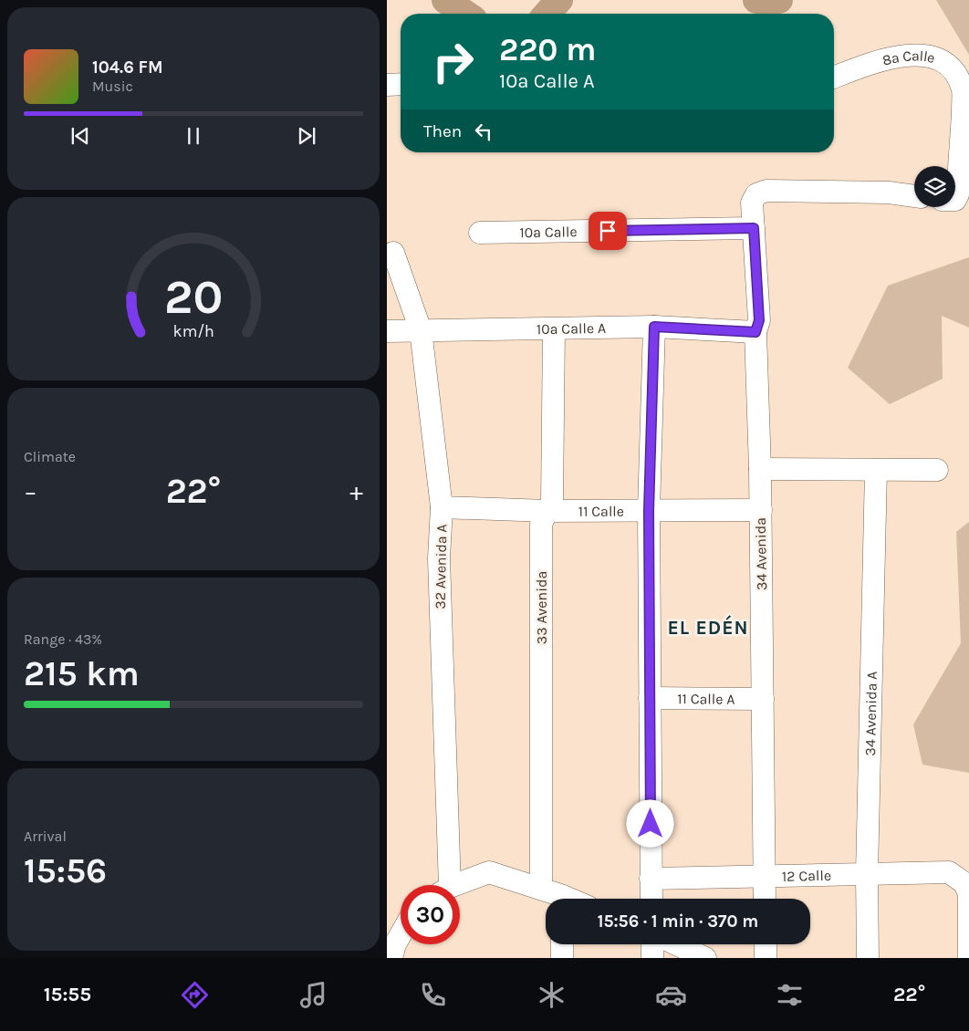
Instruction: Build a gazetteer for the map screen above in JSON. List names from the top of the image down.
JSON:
{
  "streets": {
    "street": [
      "8a Calle",
      "10a Calle",
      "10a Calle A",
      "11 Calle",
      "34 Avenida",
      "32 Avenida A",
      "33 Avenida",
      "11 Calle A",
      "34 Avenida A",
      "12 Calle"
    ]
  },
  "crossings": [
    ["10a Calle", "34 Avenida"],
    ["10a Calle A", "34 Avenida"],
    ["10a Calle A", "32 Avenida A"],
    ["10a Calle A", "33 Avenida"],
    ["11 Calle", "34 Avenida"],
    ["11 Calle", "32 Avenida A"],
    ["11 Calle", "33 Avenida"],
    ["34 Avenida", "11 Calle A"],
    ["34 Avenida", "12 Calle"],
    ["34 Avenida A", "12 Calle"]
  ],
  "districts": ["EL EDÉN"],
  "page": {
    "turn": ["220 m", "10a Calle A"],
    "song": ["104.6 FM", "Music"],
    "then": "Then",
    "tile": [
      "Climate",
      ["Range · 43%", "215 km"],
      ["Arrival", "15:56"]
    ],
    "heat": ["−", "22°", "+"],
    "limit": "30",
    "trip": "15:56 · 1 min · 370 m",
    "tabs": ["15:55", "22°"],
    "gauge": ["20", "km/h"]
  }
}
